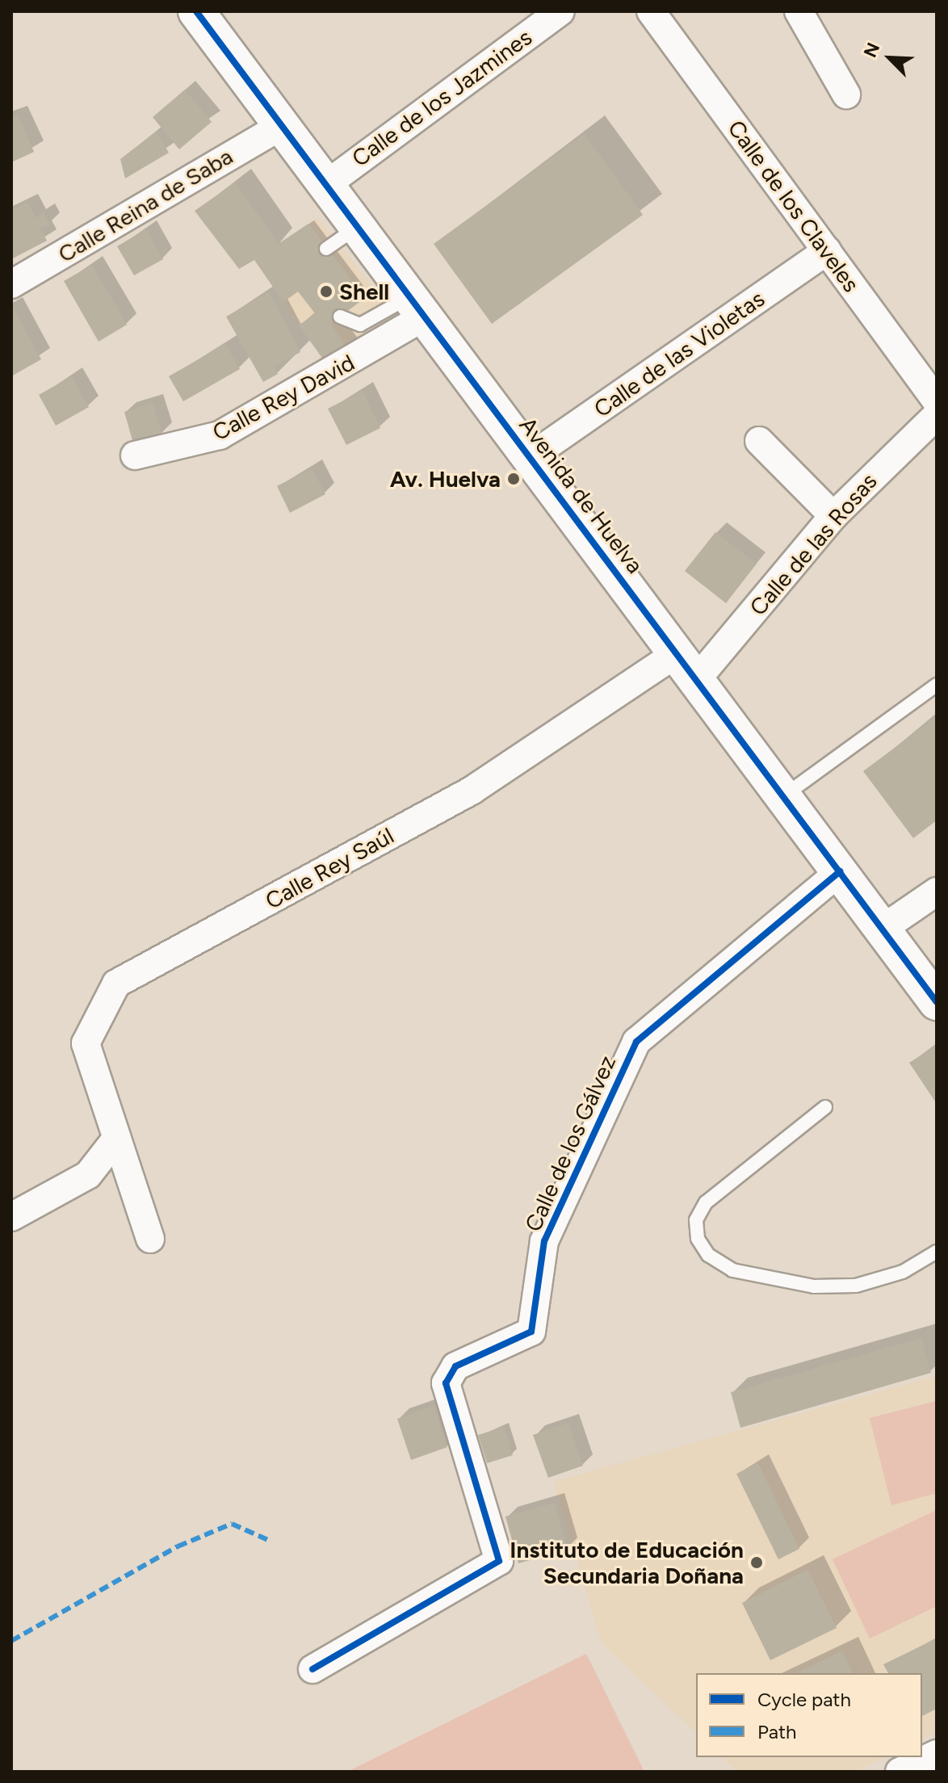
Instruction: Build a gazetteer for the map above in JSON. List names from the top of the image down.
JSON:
{
  "streets": {
    "street": [
      "Calle de los Jazmines",
      "Calle Reina de Saba",
      "Calle de los Claveles",
      "Calle de las Violetas",
      "Calle Rey David",
      "Avenida de Huelva",
      "Calle de las Rosas",
      "Calle Rey Saúl",
      "Calle de los Gálvez"
    ]
  },
  "crossings": [
    ["Calle de los Jazmines", "Avenida de Huelva"],
    ["Calle Reina de Saba", "Avenida de Huelva"],
    ["Calle de los Claveles", "Calle de las Violetas"],
    ["Calle de las Violetas", "Avenida de Huelva"],
    ["Calle Rey David", "Avenida de Huelva"],
    ["Avenida de Huelva", "Calle de las Rosas"],
    ["Avenida de Huelva", "Calle Rey Saúl"],
    ["Avenida de Huelva", "Calle de los Gálvez"],
    ["Calle de las Rosas", "Calle Rey Saúl"]
  ],
  "places": ["Shell", "Av. Huelva", "Instituto de Educación Secundaria Doñana"],
  "legend": ["Cycle path", "Path"],
  "north": "top left"
}
